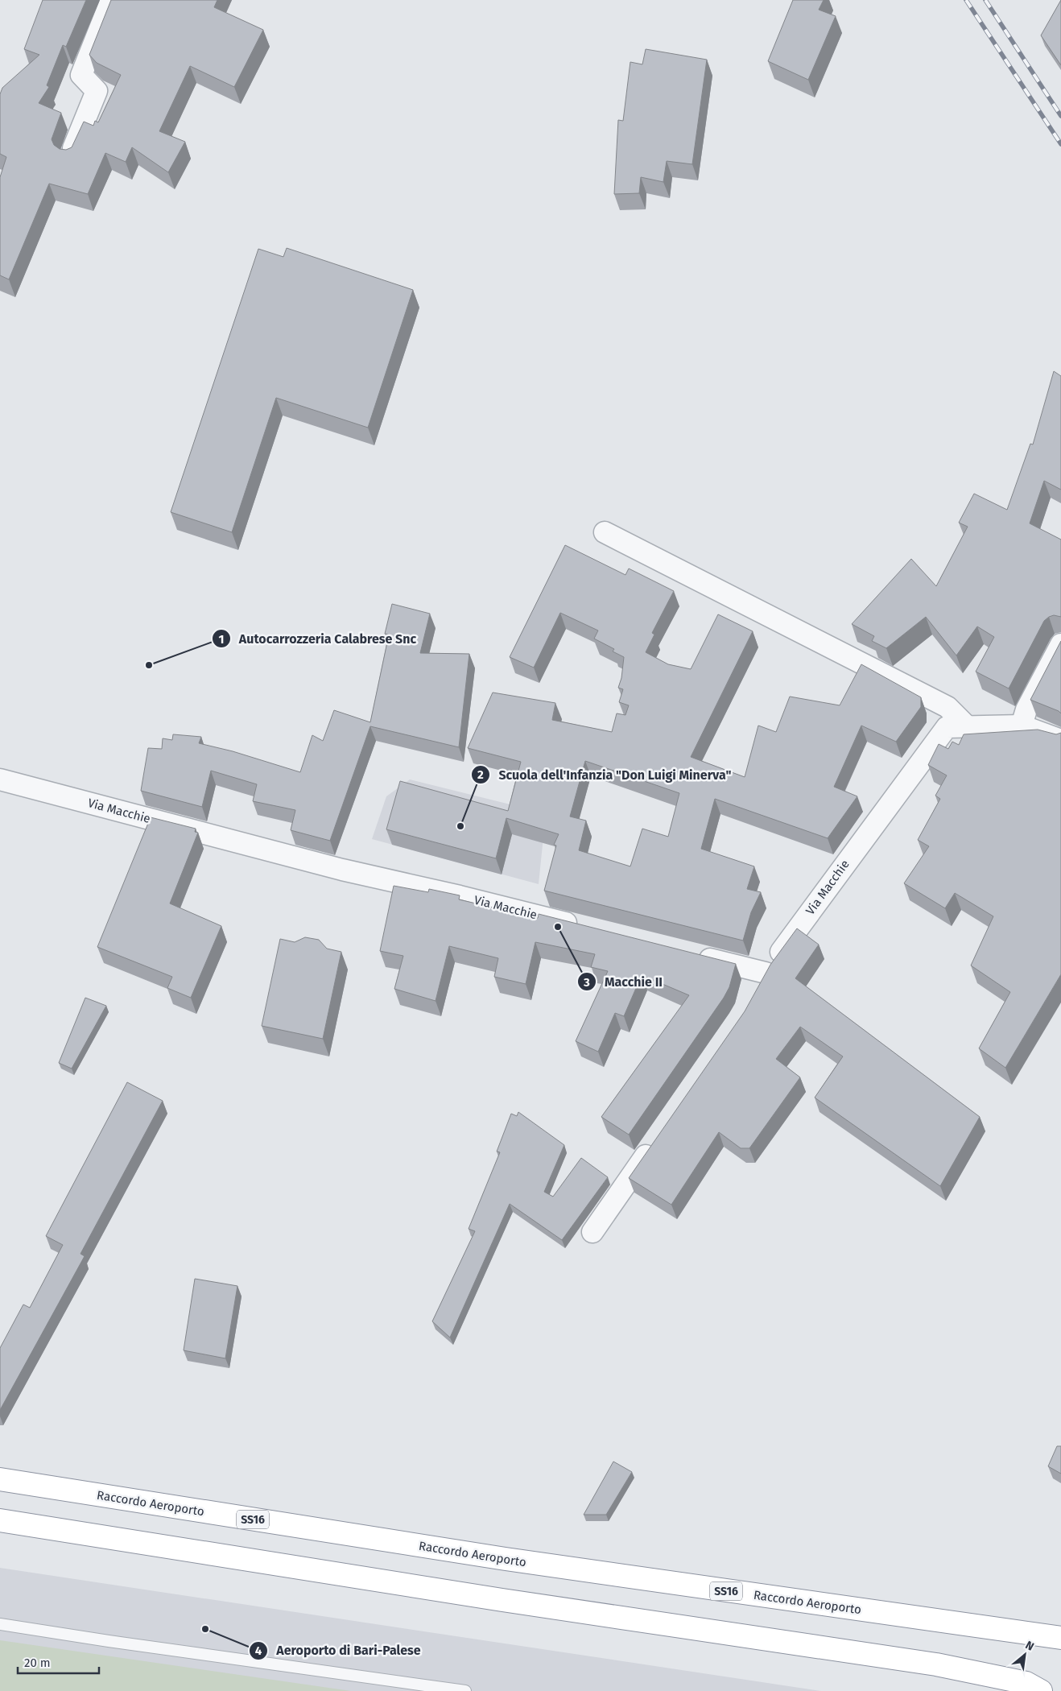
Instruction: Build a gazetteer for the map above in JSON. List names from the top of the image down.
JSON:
{
  "streets": {
    "highway": ["Raccordo Aeroporto", "SS16"],
    "street": ["Via Macchie"]
  },
  "places": [
    "Autocarrozzeria Calabrese Snc",
    "Scuola dell'Infanzia \"Don Luigi Minerva\"",
    "Macchie II",
    "Aeroporto di Bari-Palese"
  ],
  "scale_bar": "20 m",
  "north": "top right"
}
